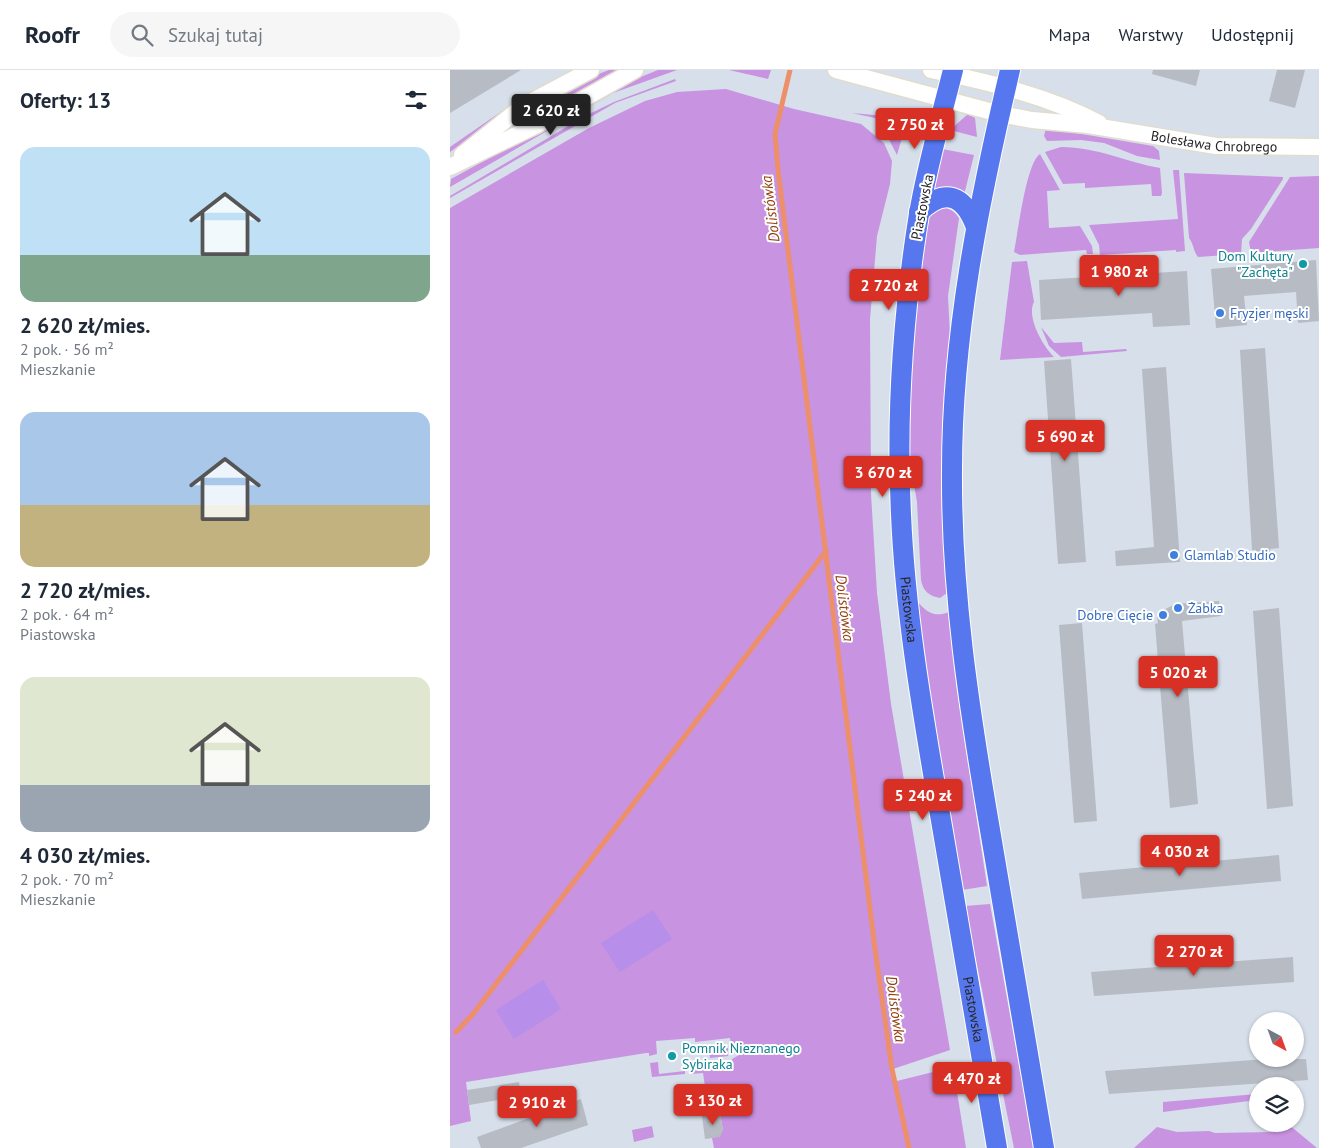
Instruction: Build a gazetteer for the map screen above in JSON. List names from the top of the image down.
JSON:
{
  "streets": {
    "main road": ["Piastowska"],
    "street": ["Bolesława Chrobrego"]
  },
  "crossings": [
    ["Bolesława Chrobrego", "Piastowska"]
  ],
  "water": ["Dolistówka"],
  "places": [
    "Dom Kultury \"Zachęta\"",
    "Fryzjer męski",
    "Glamlab Studio",
    "Żabka",
    "Dobre Cięcie",
    "Pomnik Nieznanego Sybiraka"
  ],
  "north": "bottom right",
  "page": {
    "header": "Roofr",
    "search": "Szukaj tutaj",
    "nav": ["Mapa", "Warstwy", "Udostępnij"],
    "heading": "Oferty: 13",
    "price": [
      "2 620 zł",
      "2 750 zł",
      "1 980 zł",
      "2 720 zł",
      "5 690 zł",
      "3 670 zł",
      "5 020 zł",
      "5 240 zł",
      "4 030 zł",
      "2 270 zł",
      "4 470 zł",
      "3 130 zł",
      "2 910 zł"
    ],
    "list": [
      {
        "name": "2 620 zł/mies.",
        "note": "2 pok. · 56 m² · Mieszkanie"
      },
      {
        "name": "2 720 zł/mies.",
        "note": "2 pok. · 64 m² · Piastowska"
      },
      {
        "name": "4 030 zł/mies.",
        "note": "2 pok. · 70 m² · Mieszkanie"
      }
    ]
  }
}
